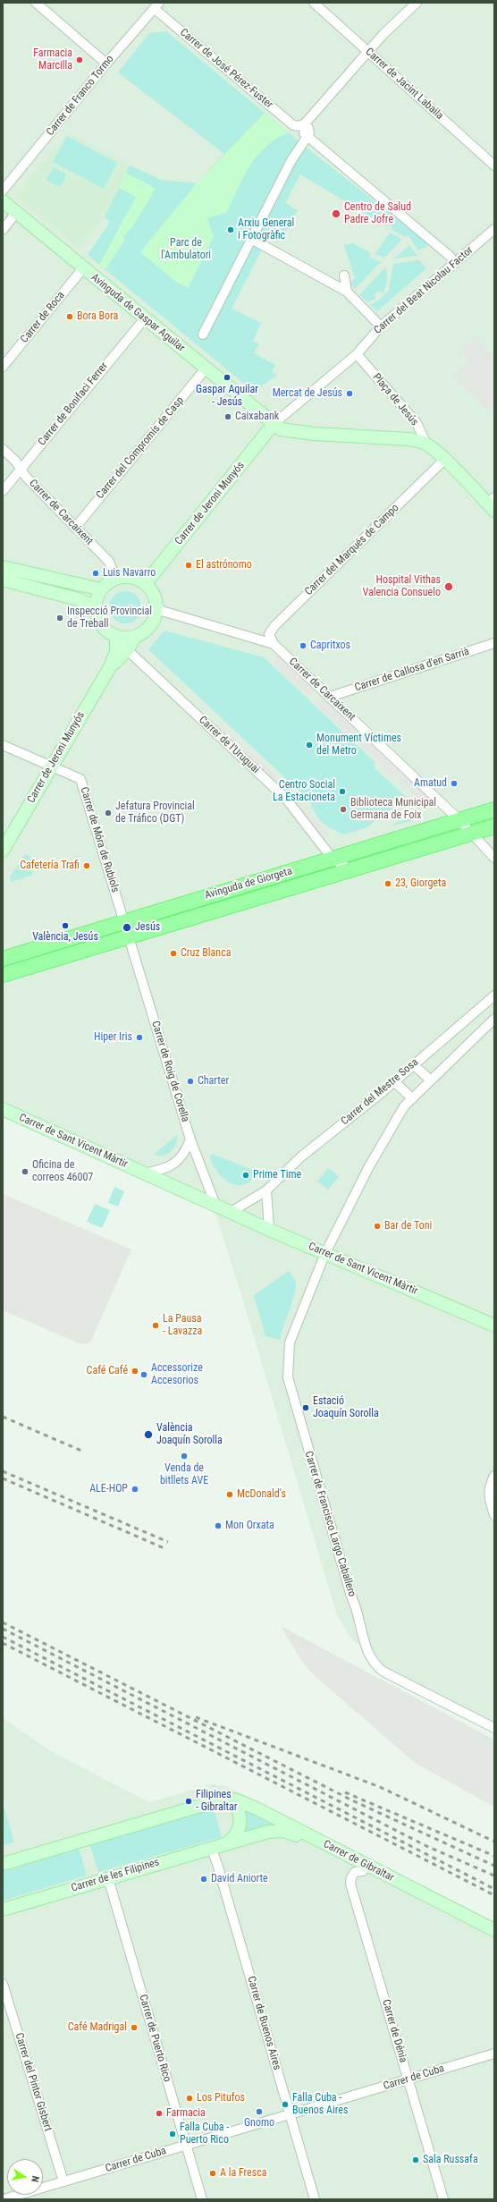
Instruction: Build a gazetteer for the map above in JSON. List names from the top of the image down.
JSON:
{
  "streets": {
    "main road": [
      "Avinguda de Gaspar Aguilar",
      "Plaça de Jesús",
      "Carrer de Jeroni Munyós",
      "Avinguda de Giorgeta",
      "Carrer de Sant Vicent Màrtir",
      "Carrer de Gibraltar",
      "Carrer de les Filipines"
    ],
    "street": [
      "Carrer de José Pérez-Fuster",
      "Carrer de Jacint Labaila",
      "Carrer de Franco Tormo",
      "Carrer del Beat Nicolau Factor",
      "Carrer de Roca",
      "Carrer de Bonifaci Ferrer",
      "Carrer del Compromís de Casp",
      "Carrer de Carcaixent",
      "Carrer del Marqués de Campo",
      "Carrer de Callosa d'en Sarrià",
      "Carrer de l'Uruguai",
      "Carrer de Móra de Rubiols",
      "Carrer de Roig de Corella",
      "Carrer del Mestre Sosa",
      "Carrer de Francisco Largo Caballero",
      "Carrer de Buenos Aires",
      "Carrer de Dénia",
      "Carrer de Puerto Rico",
      "Carrer de Cuba",
      "Carrer del Pintor Gisbert"
    ]
  },
  "crossings": [
    ["Carrer de José Pérez-Fuster", "Carrer de Franco Tormo"],
    ["Carrer del Beat Nicolau Factor", "Plaça de Jesús"],
    ["Avinguda de Gaspar Aguilar", "Carrer de Roca"],
    ["Avinguda de Gaspar Aguilar", "Plaça de Jesús"],
    ["Avinguda de Gaspar Aguilar", "Carrer de Bonifaci Ferrer"],
    ["Avinguda de Gaspar Aguilar", "Carrer del Compromís de Casp"],
    ["Avinguda de Gaspar Aguilar", "Carrer de Jeroni Munyós"],
    ["Plaça de Jesús", "Carrer de Jeroni Munyós"],
    ["Carrer de Bonifaci Ferrer", "Carrer de Carcaixent"],
    ["Carrer del Compromís de Casp", "Carrer de Carcaixent"],
    ["Carrer de Jeroni Munyós", "Carrer de Carcaixent"],
    ["Carrer de Jeroni Munyós", "Carrer de l'Uruguai"],
    ["Carrer de Jeroni Munyós", "Carrer de Móra de Rubiols"],
    ["Carrer de Carcaixent", "Carrer del Marqués de Campo"],
    ["Carrer de Carcaixent", "Carrer de Callosa d'en Sarrià"],
    ["Carrer de Carcaixent", "Carrer de l'Uruguai"],
    ["Carrer de Carcaixent", "Avinguda de Giorgeta"],
    ["Carrer de l'Uruguai", "Avinguda de Giorgeta"],
    ["Carrer de Móra de Rubiols", "Avinguda de Giorgeta"],
    ["Carrer de Móra de Rubiols", "Carrer de Roig de Corella"],
    ["Avinguda de Giorgeta", "Carrer de Roig de Corella"],
    ["Carrer de Roig de Corella", "Carrer de Sant Vicent Màrtir"],
    ["Carrer del Mestre Sosa", "Carrer de Sant Vicent Màrtir"],
    ["Carrer de Sant Vicent Màrtir", "Carrer de Francisco Largo Caballero"],
    ["Carrer de Gibraltar", "Carrer de les Filipines"],
    ["Carrer de Gibraltar", "Carrer de Dénia"],
    ["Carrer de les Filipines", "Carrer de Buenos Aires"],
    ["Carrer de les Filipines", "Carrer de Puerto Rico"],
    ["Carrer de Buenos Aires", "Carrer de Cuba"],
    ["Carrer de Dénia", "Carrer de Cuba"],
    ["Carrer de Puerto Rico", "Carrer de Cuba"],
    ["Carrer de Cuba", "Carrer del Pintor Gisbert"]
  ],
  "parks": ["Parc de l'Ambulatori"],
  "places": [
    "Farmacia Marcilla",
    "Centro de Salud Padre Jofre",
    "Arxiu General i Fotogràfic",
    "Bora Bora",
    "Gaspar Aguilar - Jesús",
    "Mercat de Jesús",
    "Caixabank",
    "El astrónomo",
    "Luis Navarro",
    "Hospital Vithas Valencia Consuelo",
    "Inspecció Provincial de Treball",
    "Capritxos",
    "Monument Víctimes del Metro",
    "Amatud",
    "Centro Social La Estacioneta",
    "Biblioteca Municipal Germana de Foix",
    "Jefatura Provincial de Tráfico (DGT)",
    "Cafetería Trafi",
    "23, Giorgeta",
    "València, Jesús",
    "Jesús",
    "Cruz Blanca",
    "Hiper Iris",
    "Charter",
    "Oficina de correos 46007",
    "Prime Time",
    "Bar de Toni",
    "La Pausa - Lavazza",
    "Café Café",
    "Accessorize Accesorios",
    "Estació Joaquín Sorolla",
    "València Joaquín Sorolla",
    "Venda de bitllets AVE",
    "ALE-HOP",
    "McDonald's",
    "Mon Orxata",
    "Filipines - Gibraltar",
    "David Aniorte",
    "Café Madrigal",
    "Los Pitufos",
    "Falla Cuba - Buenos Aires",
    "Gnomo",
    "Farmacia",
    "Falla Cuba - Puerto Rico",
    "Sala Russafa",
    "A la Fresca"
  ],
  "north": "right"
}
